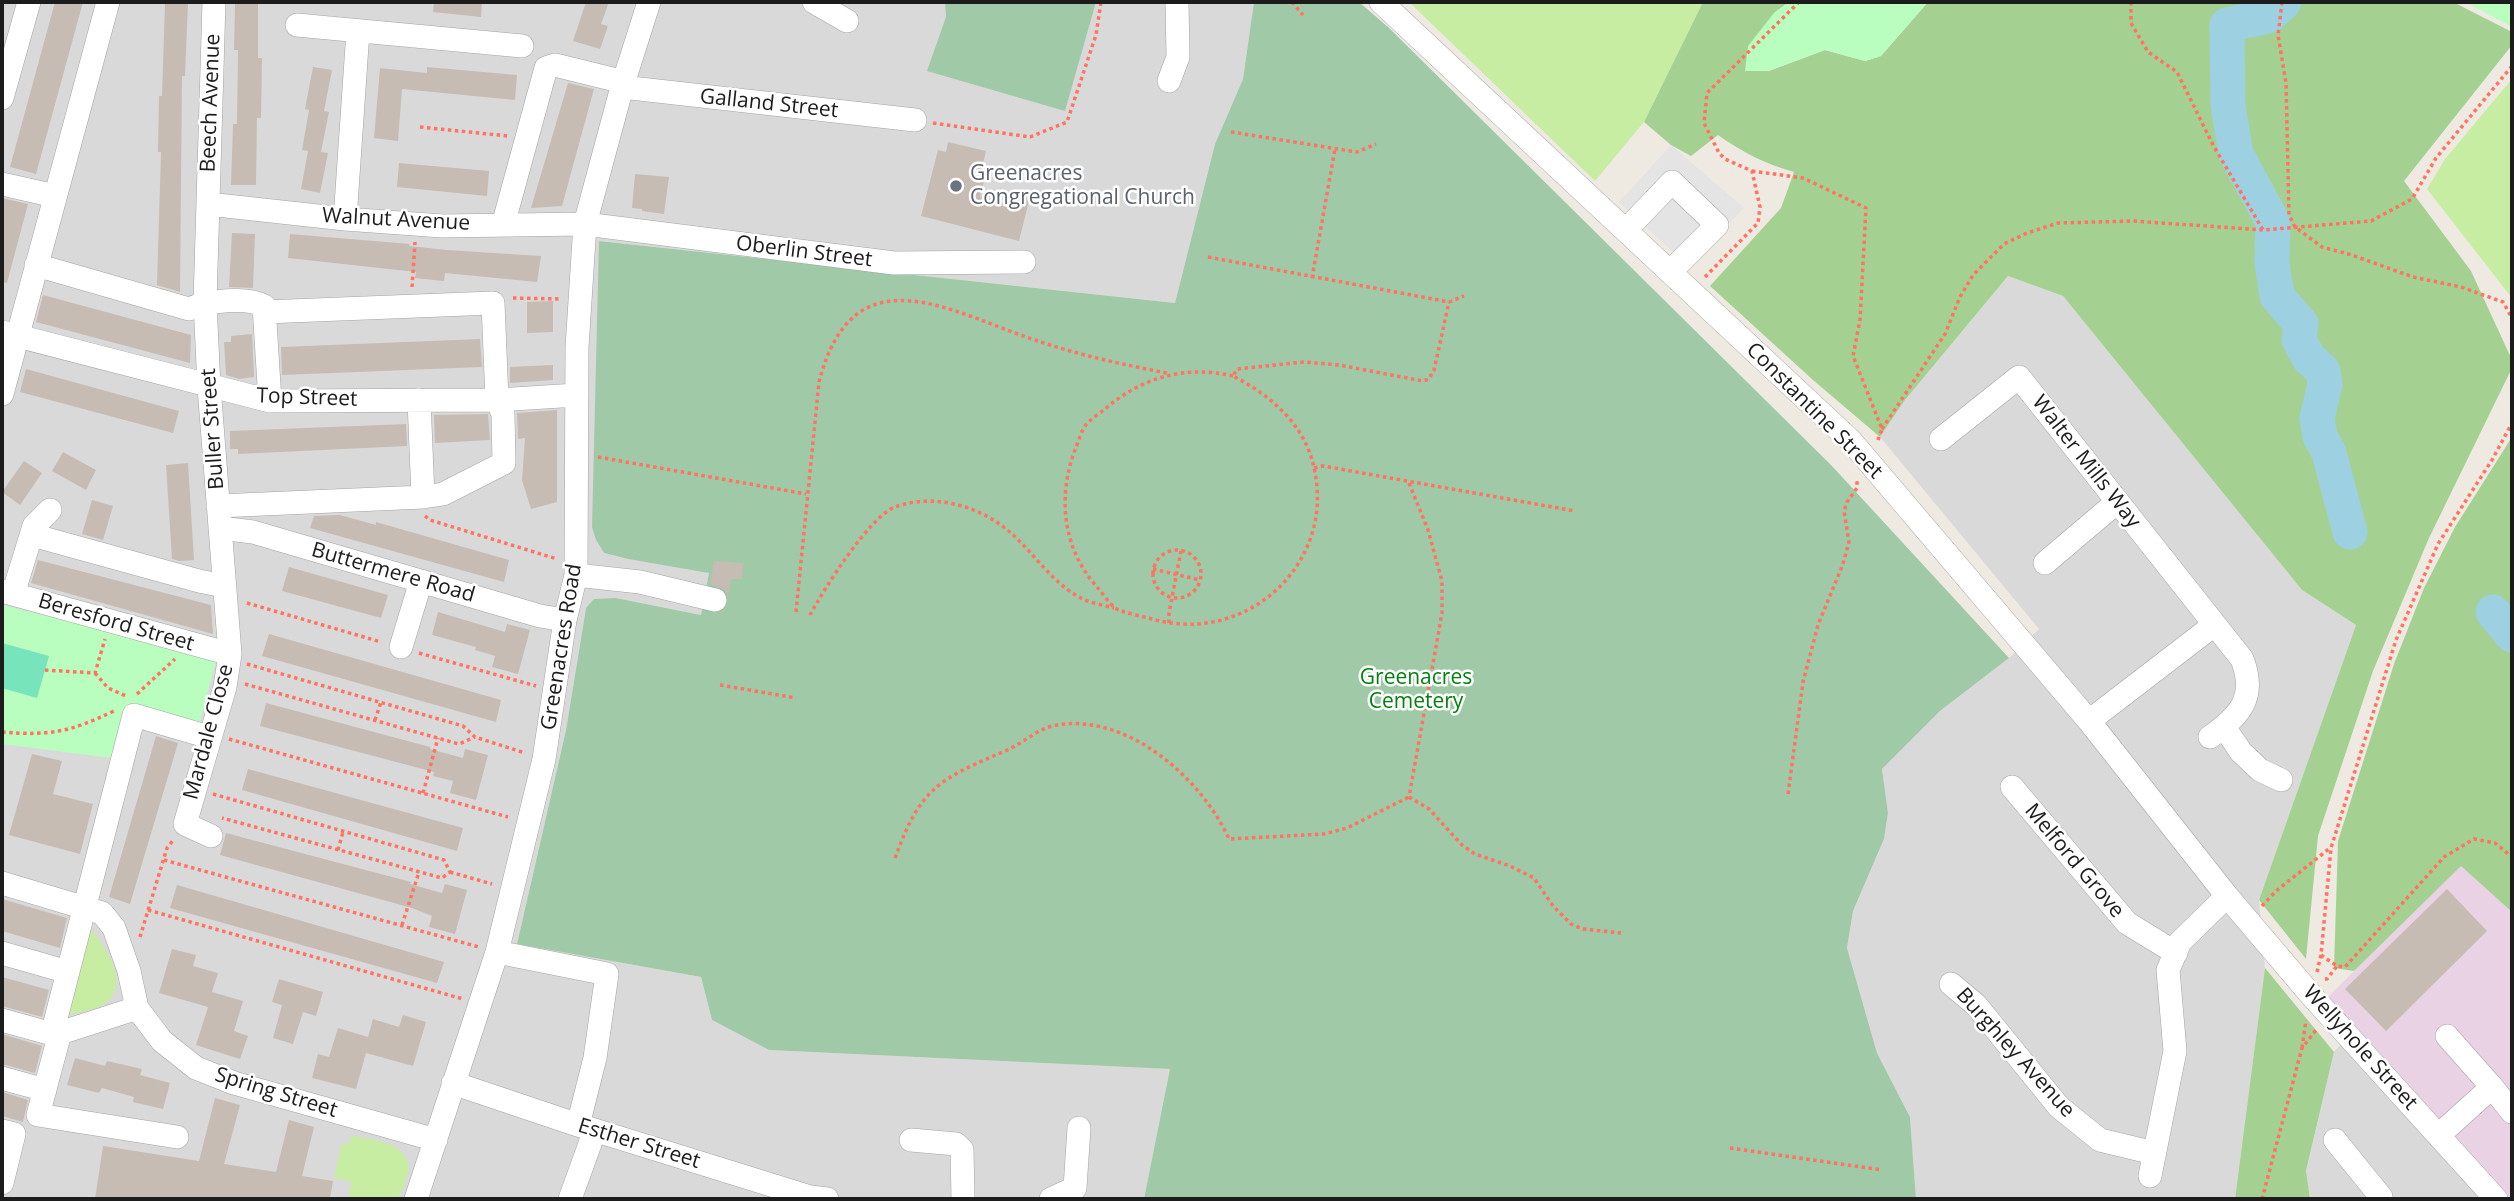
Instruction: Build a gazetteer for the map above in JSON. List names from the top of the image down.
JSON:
{
  "streets": {
    "street": [
      "Beech Avenue",
      "Galland Street",
      "Walnut Avenue",
      "Oberlin Street",
      "Top Street",
      "Constantine Street",
      "Buller Street",
      "Walter Mills Way",
      "Buttermere Road",
      "Beresford Street",
      "Greenacres Road",
      "Mardale Close",
      "Melford Grove",
      "Wellyhole Street",
      "Burghley Avenue",
      "Spring Street",
      "Esther Street"
    ]
  },
  "crossings": [
    ["Beech Avenue", "Walnut Avenue"],
    ["Beech Avenue", "Buller Street"],
    ["Galland Street", "Greenacres Road"],
    ["Walnut Avenue", "Oberlin Street"],
    ["Walnut Avenue", "Buller Street"],
    ["Walnut Avenue", "Greenacres Road"],
    ["Oberlin Street", "Greenacres Road"],
    ["Top Street", "Buller Street"],
    ["Top Street", "Greenacres Road"],
    ["Constantine Street", "Wellyhole Street"],
    ["Buller Street", "Buttermere Road"],
    ["Buller Street", "Beresford Street"],
    ["Buller Street", "Mardale Close"],
    ["Buttermere Road", "Greenacres Road"],
    ["Beresford Street", "Mardale Close"],
    ["Greenacres Road", "Spring Street"],
    ["Greenacres Road", "Esther Street"]
  ],
  "parks": ["Greenacres Cemetery"],
  "places": ["Greenacres Congregational Church"]
}
